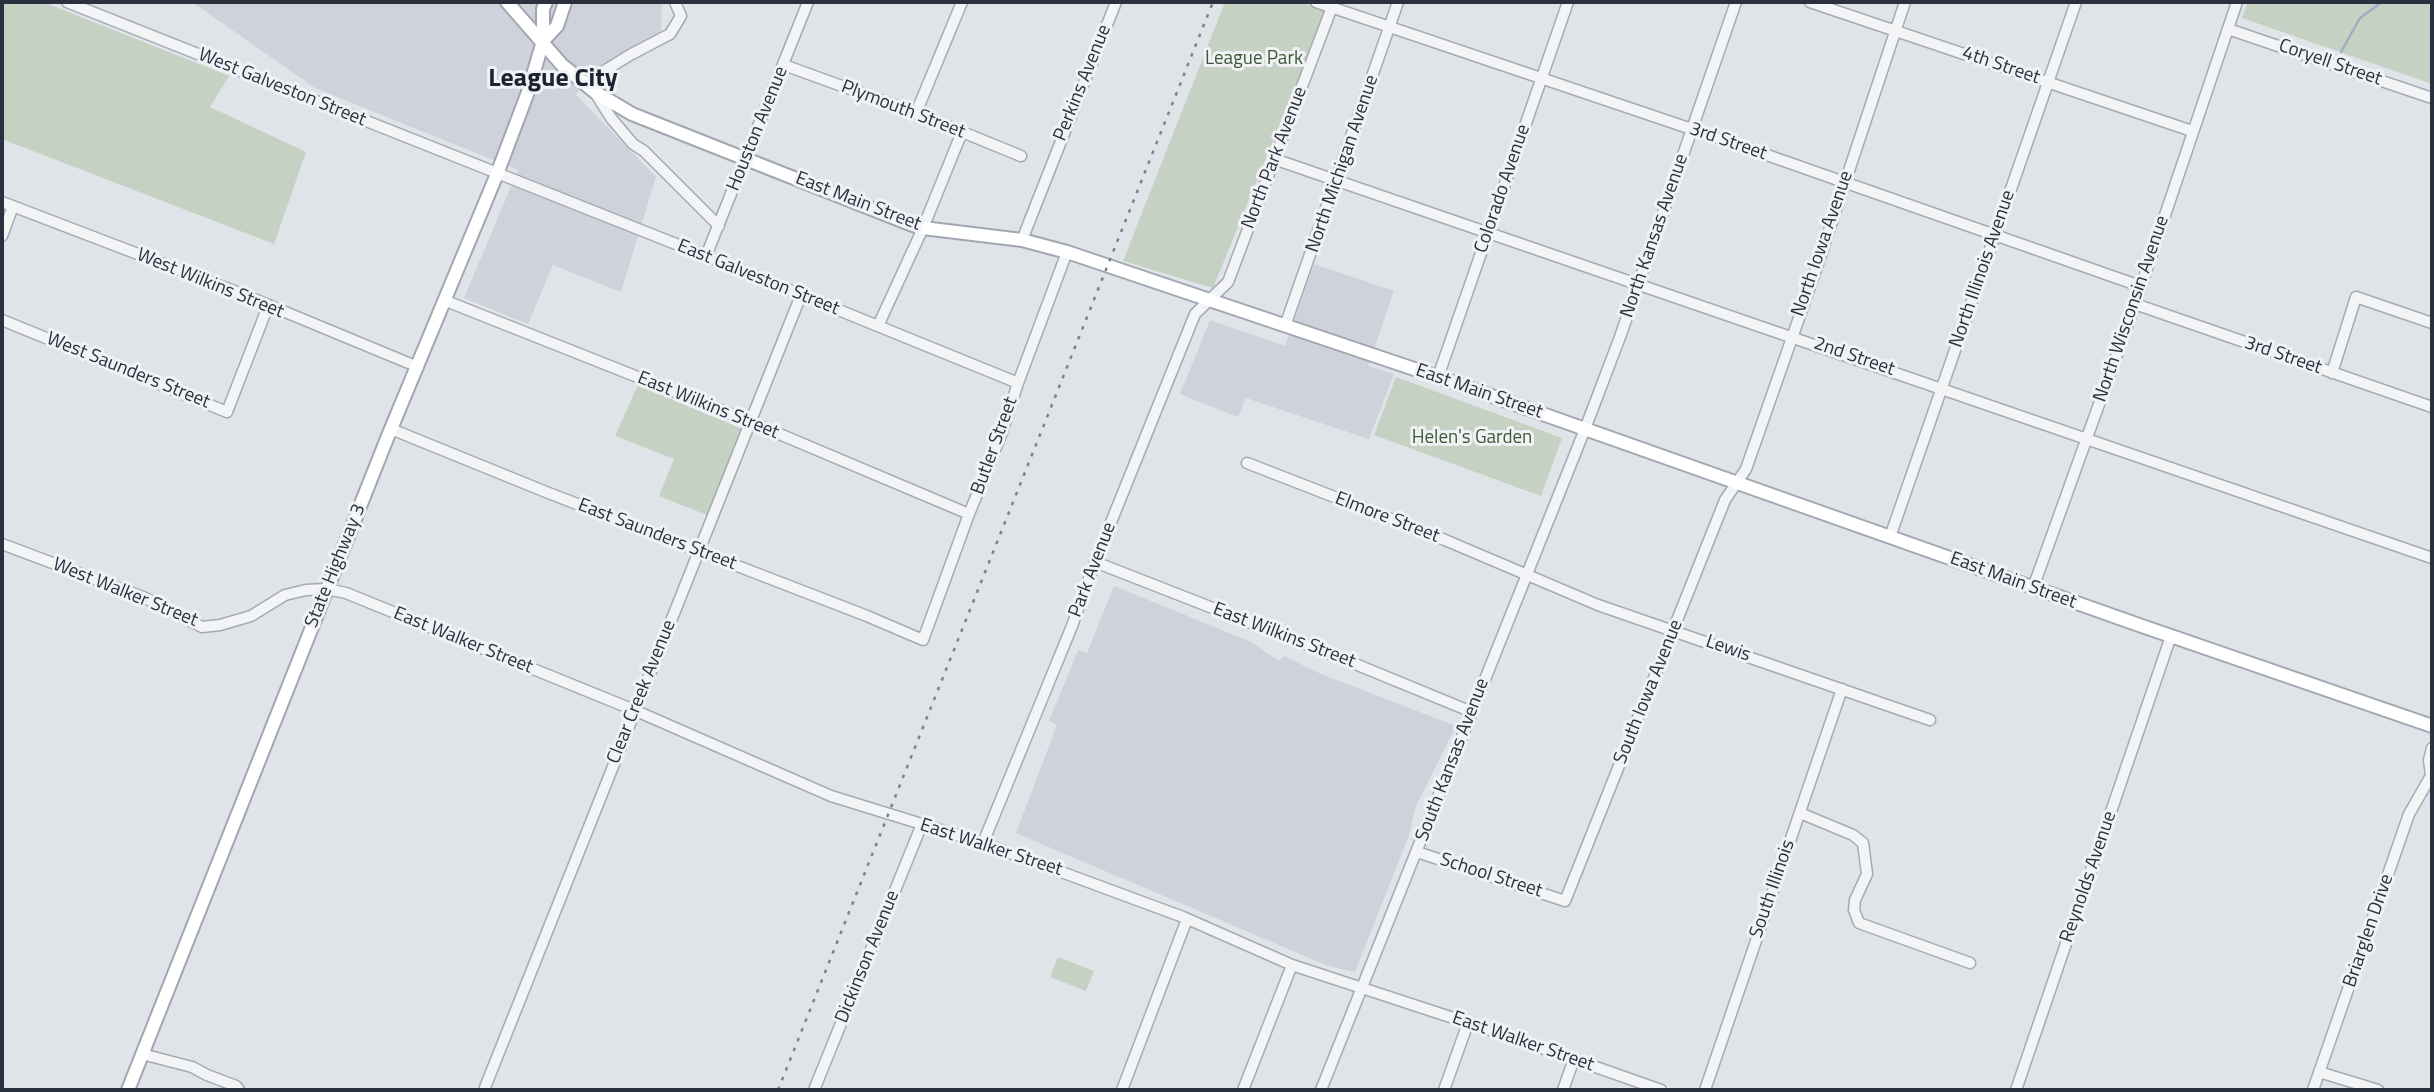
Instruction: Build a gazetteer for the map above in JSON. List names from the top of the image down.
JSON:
{
  "streets": {
    "main road": ["East Main Street", "State Highway 3"],
    "street": [
      "Coryell Street",
      "4th Street",
      "Perkins Avenue",
      "West Galveston Street",
      "Plymouth Street",
      "Houston Avenue",
      "3rd Street",
      "North Park Avenue",
      "North Michigan Avenue",
      "Colorado Avenue",
      "North Kansas Avenue",
      "North Iowa Avenue",
      "North Illinois Avenue",
      "East Galveston Street",
      "West Wilkins Street",
      "North Wisconsin Avenue",
      "2nd Street",
      "West Saunders Street",
      "East Wilkins Street",
      "Butler Street",
      "Elmore Street",
      "East Saunders Street",
      "Park Avenue",
      "West Walker Street",
      "East Walker Street",
      "Lewis",
      "Clear Creek Avenue",
      "South Iowa Avenue",
      "South Kansas Avenue",
      "School Street",
      "Reynolds Avenue",
      "South Illinois",
      "Briarglen Drive",
      "Dickinson Avenue"
    ]
  },
  "crossings": [
    ["Coryell Street", "North Wisconsin Avenue"],
    ["4th Street", "North Iowa Avenue"],
    ["4th Street", "North Illinois Avenue"],
    ["4th Street", "North Wisconsin Avenue"],
    ["Perkins Avenue", "East Main Street"],
    ["West Galveston Street", "East Galveston Street"],
    ["West Galveston Street", "State Highway 3"],
    ["Plymouth Street", "Houston Avenue"],
    ["Houston Avenue", "East Main Street"],
    ["Houston Avenue", "East Galveston Street"],
    ["3rd Street", "North Park Avenue"],
    ["3rd Street", "North Michigan Avenue"],
    ["3rd Street", "Colorado Avenue"],
    ["3rd Street", "North Kansas Avenue"],
    ["3rd Street", "North Iowa Avenue"],
    ["3rd Street", "North Illinois Avenue"],
    ["3rd Street", "North Wisconsin Avenue"],
    ["North Park Avenue", "East Main Street"],
    ["North Park Avenue", "2nd Street"],
    ["North Park Avenue", "Park Avenue"],
    ["North Michigan Avenue", "East Main Street"],
    ["North Michigan Avenue", "2nd Street"],
    ["Colorado Avenue", "East Main Street"],
    ["Colorado Avenue", "2nd Street"],
    ["East Main Street", "North Kansas Avenue"],
    ["East Main Street", "North Iowa Avenue"],
    ["East Main Street", "North Illinois Avenue"],
    ["East Main Street", "North Wisconsin Avenue"],
    ["East Main Street", "Butler Street"],
    ["East Main Street", "State Highway 3"],
    ["East Main Street", "Park Avenue"],
    ["East Main Street", "South Iowa Avenue"],
    ["East Main Street", "South Kansas Avenue"],
    ["East Main Street", "Reynolds Avenue"],
    ["North Kansas Avenue", "2nd Street"],
    ["North Kansas Avenue", "South Kansas Avenue"],
    ["North Iowa Avenue", "2nd Street"],
    ["North Iowa Avenue", "South Iowa Avenue"],
    ["North Illinois Avenue", "2nd Street"],
    ["East Galveston Street", "Butler Street"],
    ["East Galveston Street", "State Highway 3"],
    ["East Galveston Street", "Clear Creek Avenue"],
    ["West Wilkins Street", "West Saunders Street"],
    ["West Wilkins Street", "State Highway 3"],
    ["North Wisconsin Avenue", "2nd Street"],
    ["East Wilkins Street", "Butler Street"],
    ["East Wilkins Street", "State Highway 3"],
    ["East Wilkins Street", "Park Avenue"],
    ["East Wilkins Street", "Clear Creek Avenue"],
    ["East Wilkins Street", "South Kansas Avenue"],
    ["Butler Street", "East Saunders Street"],
    ["Elmore Street", "Lewis"],
    ["Elmore Street", "South Kansas Avenue"],
    ["East Saunders Street", "State Highway 3"],
    ["East Saunders Street", "Clear Creek Avenue"],
    ["State Highway 3", "West Walker Street"],
    ["State Highway 3", "East Walker Street"],
    ["Park Avenue", "East Walker Street"],
    ["West Walker Street", "East Walker Street"],
    ["East Walker Street", "Clear Creek Avenue"],
    ["East Walker Street", "South Kansas Avenue"],
    ["East Walker Street", "Dickinson Avenue"],
    ["Lewis", "South Iowa Avenue"],
    ["Lewis", "South Kansas Avenue"],
    ["Lewis", "South Illinois"],
    ["South Iowa Avenue", "School Street"],
    ["South Kansas Avenue", "School Street"]
  ],
  "districts": ["League City"],
  "parks": ["League Park", "Helen's Garden"]
}
